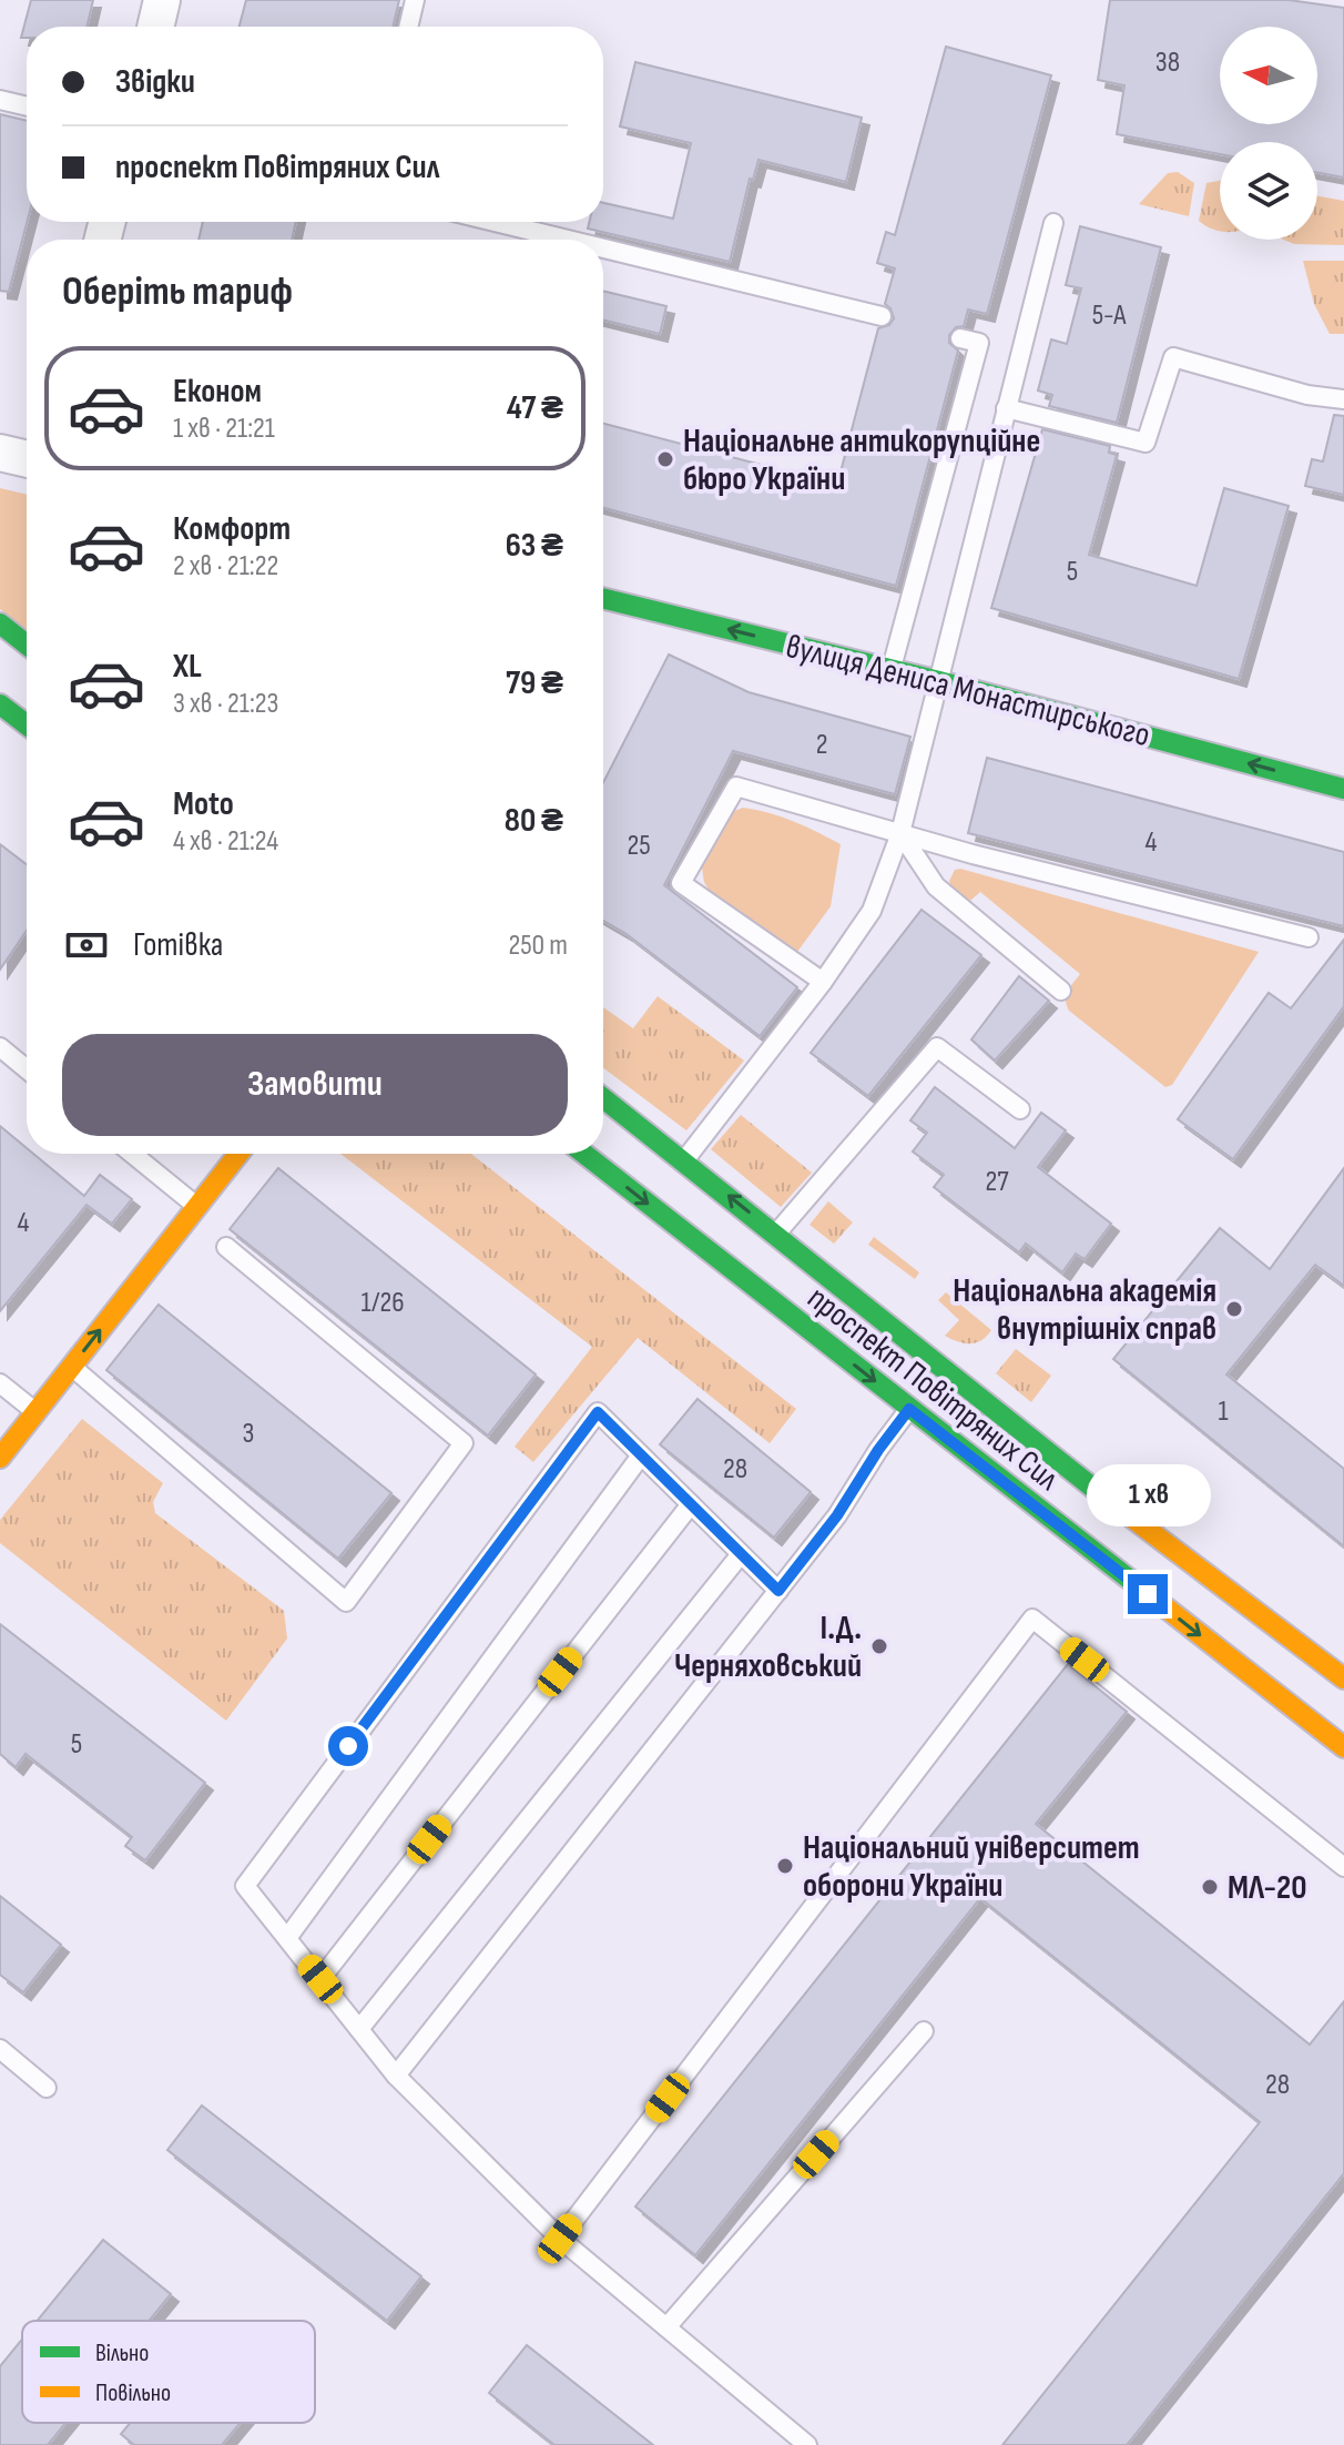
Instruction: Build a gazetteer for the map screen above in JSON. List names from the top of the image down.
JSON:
{
  "streets": {
    "main road": ["вулиця Дениса Монастирського", "проспект Повітряних Сил"]
  },
  "one_way": ["вулиця Дениса Монастирського"],
  "places": [
    "Національне антикорупційне бюро України",
    "Національна академія внутрішніх справ",
    "І.Д. Черняховський",
    "Національний університет оборони України",
    "МЛ-20"
  ],
  "house_numbers": [
    "38",
    "5-А",
    "5",
    "2",
    "4",
    "25",
    "27",
    "4",
    "1/26",
    "1",
    "3",
    "28",
    "5",
    "28"
  ],
  "legend": ["Вільно", "Повільно"],
  "north": "left",
  "page": {
    "banner": ["Звідки", "проспект Повітряних Сил"],
    "heading": "Оберіть тариф",
    "list": [
      {
        "name": "Економ",
        "note": "1 хв · 21:21",
        "value": "47 ₴"
      },
      {
        "name": "Комфорт",
        "note": "2 хв · 21:22",
        "value": "63 ₴"
      },
      {
        "name": "XL",
        "note": "3 хв · 21:23",
        "value": "79 ₴"
      },
      {
        "name": "Moto",
        "note": "4 хв · 21:24",
        "value": "80 ₴"
      }
    ],
    "pay": ["Готівка", "250 m"],
    "buttons": "Замовити",
    "bubble": "1 хв"
  }
}
